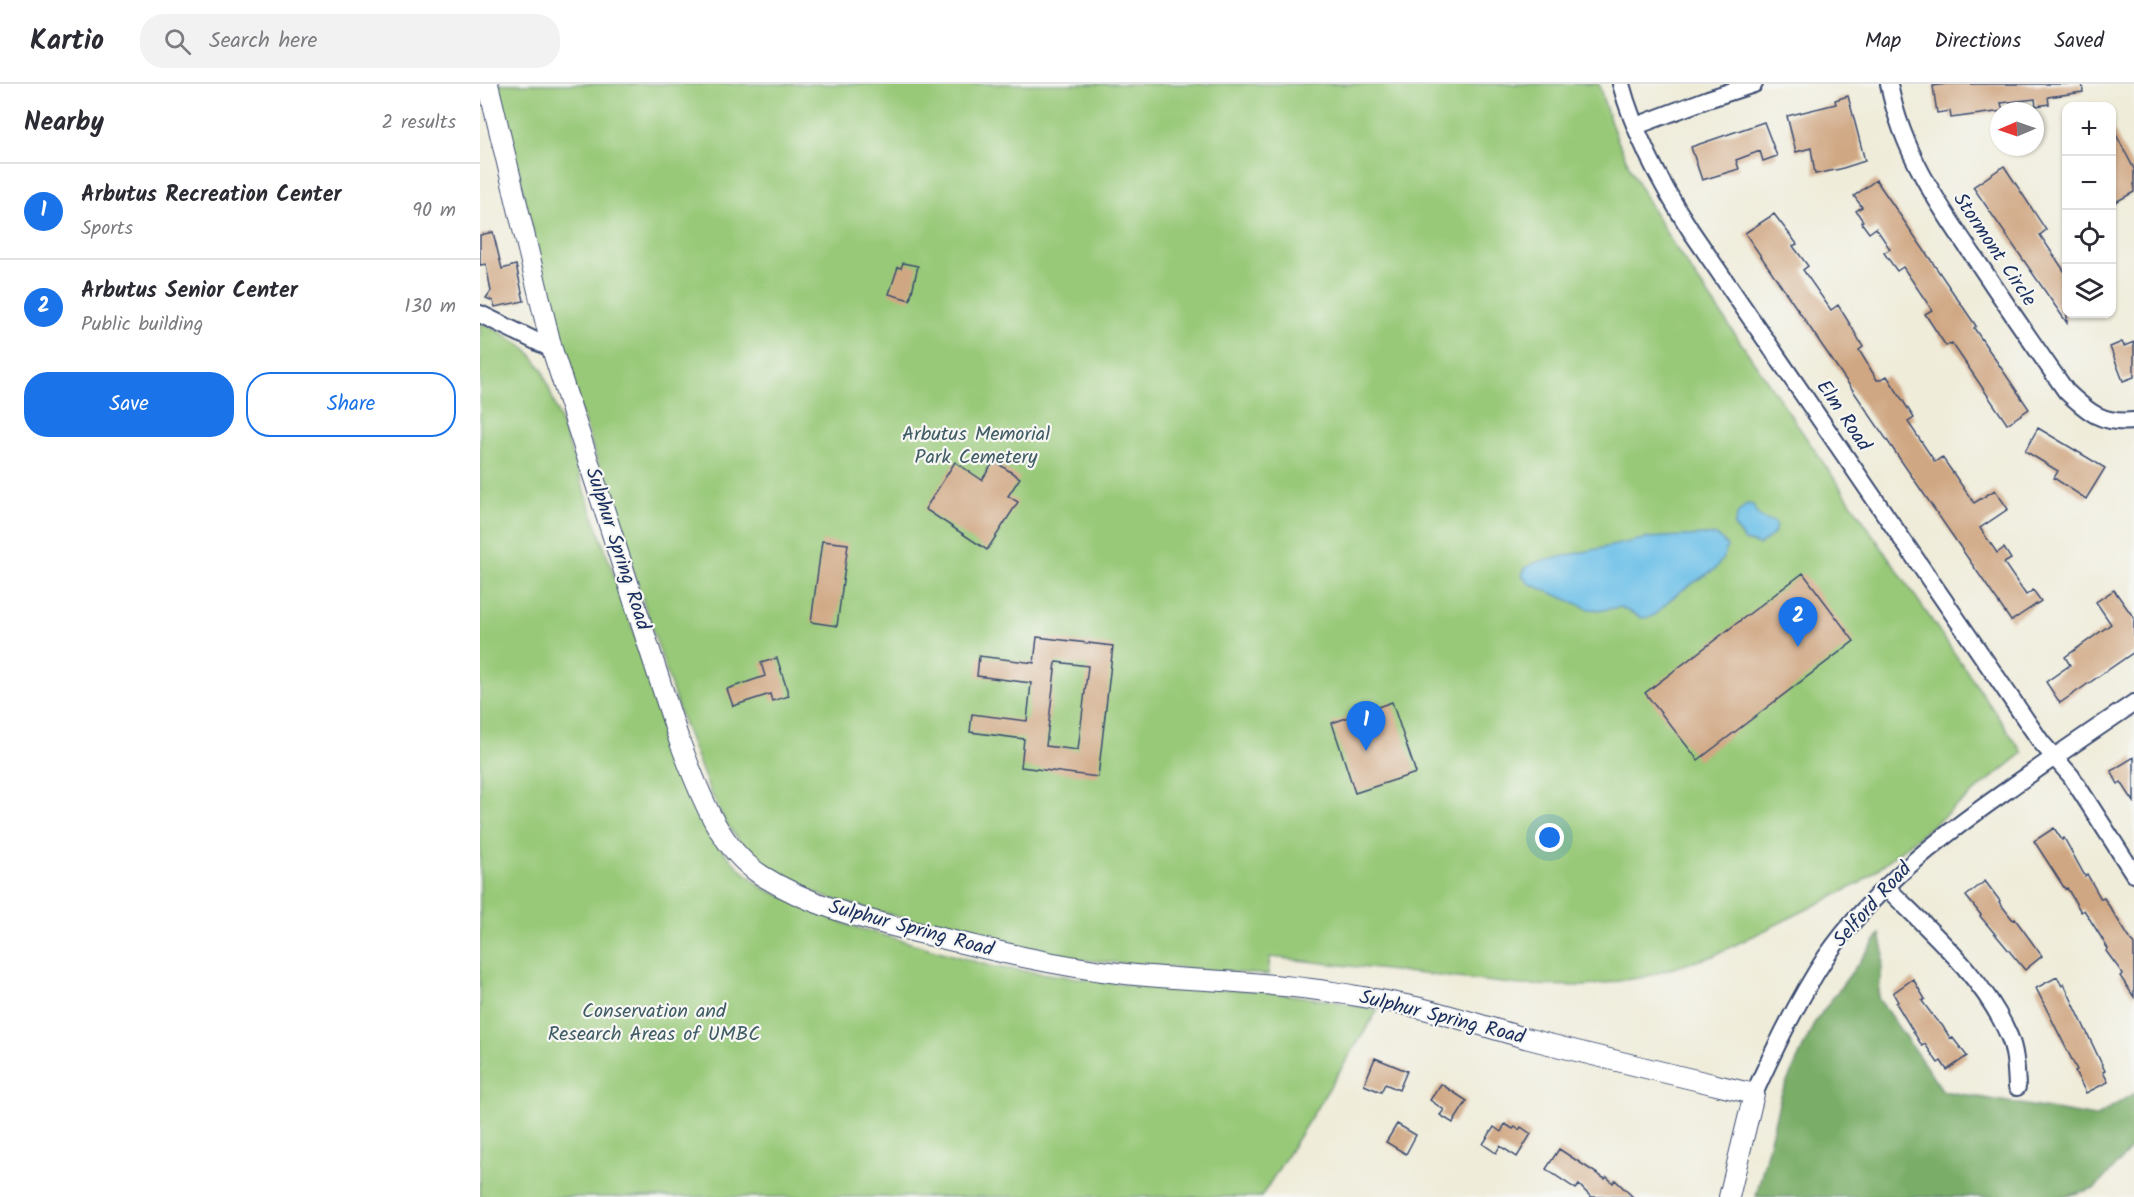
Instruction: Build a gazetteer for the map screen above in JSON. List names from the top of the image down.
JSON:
{
  "streets": {
    "main road": ["Sulphur Spring Road", "Selford Road"],
    "street": ["Stormont Circle", "Elm Road"]
  },
  "crossings": [
    ["Elm Road", "Selford Road"],
    ["Sulphur Spring Road", "Selford Road"]
  ],
  "parks": ["Arbutus Memorial Park Cemetery", "Conservation and Research Areas of UMBC"],
  "north": "left",
  "page": {
    "header": "Kartio",
    "search": "Search here",
    "nav": ["Map", "Directions", "Saved"],
    "heading": ["Nearby", "2 results"],
    "map_buttons": ["+", "−"],
    "list": [
      {
        "mark": "1",
        "name": "Arbutus Recreation Center",
        "note": "Sports",
        "value": "90 m"
      },
      {
        "mark": "2",
        "name": "Arbutus Senior Center",
        "note": "Public building",
        "value": "130 m"
      }
    ],
    "buttons": ["Save", "Share"],
    "pins": ["2", "1"]
  }
}
